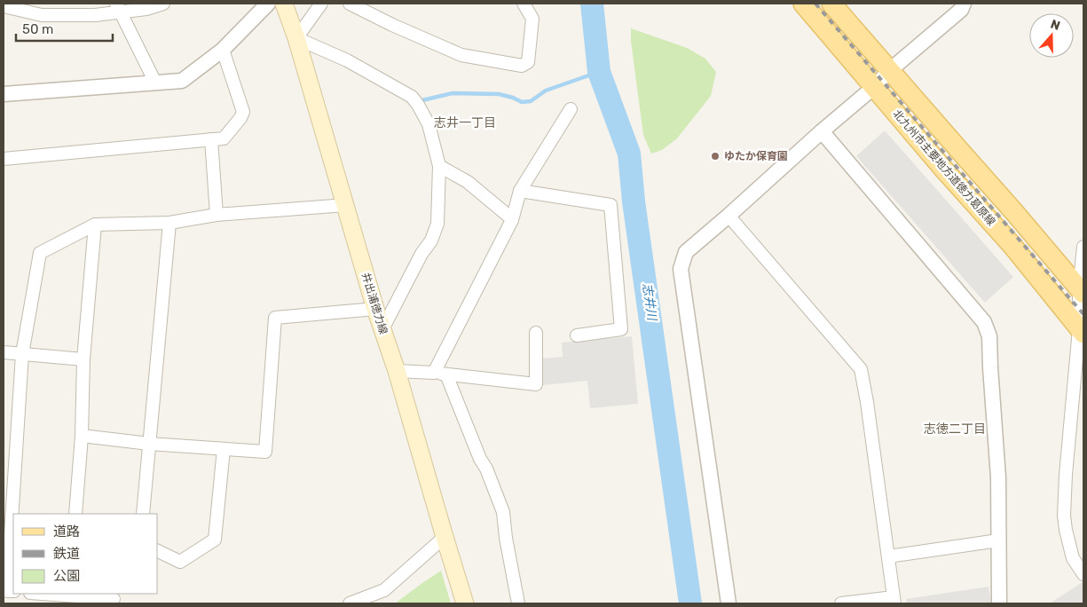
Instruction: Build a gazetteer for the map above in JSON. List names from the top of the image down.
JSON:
{
  "streets": {
    "main road": ["北九州市主要地方道徳力葛原線", "井出浦徳力線"]
  },
  "districts": ["志井一丁目", "志徳二丁目"],
  "water": ["志井川"],
  "places": ["ゆたか保育園"],
  "legend": ["道路", "鉄道", "公園"],
  "scale_bar": "50 m",
  "north": "top"
}
